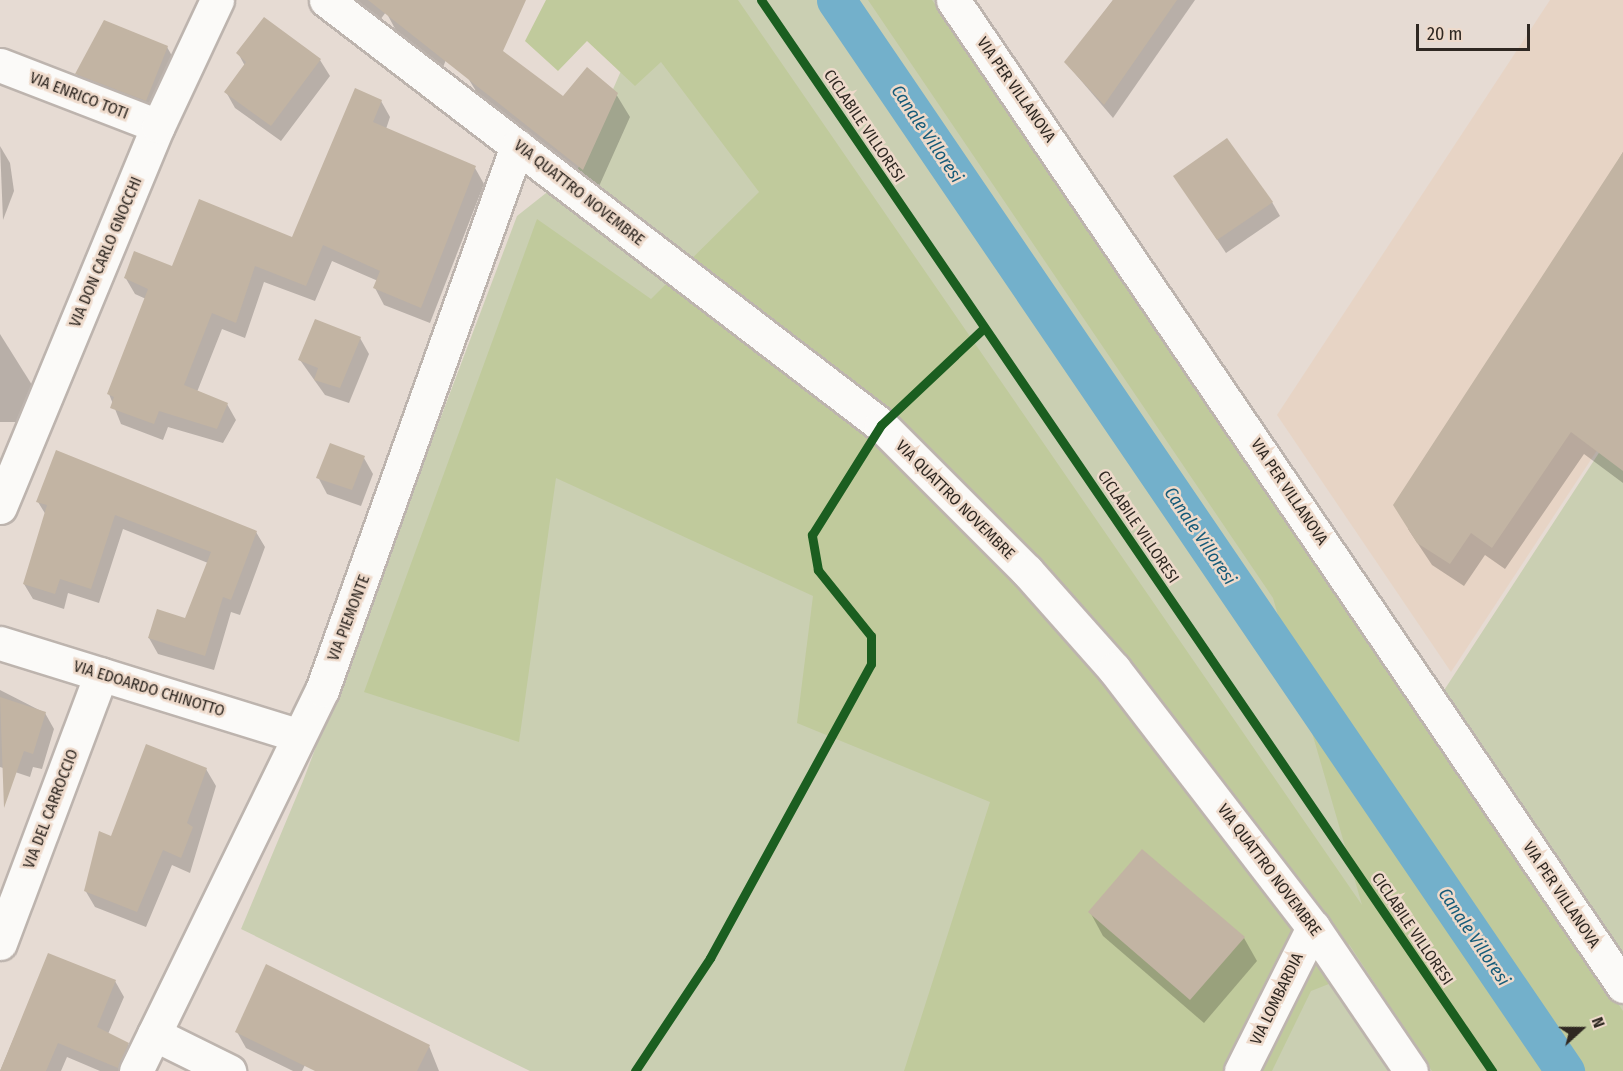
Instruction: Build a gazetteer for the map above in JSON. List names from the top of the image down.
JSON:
{
  "streets": {
    "street": [
      "VIA PER VILLANOVA",
      "VIA ENRICO TOTI",
      "VIA QUATTRO NOVEMBRE",
      "VIA DON CARLO GNOCCHI",
      "VIA PIEMONTE",
      "VIA EDOARDO CHINOTTO",
      "VIA DEL CARROCCIO",
      "VIA LOMBARDIA"
    ],
    "cycle path": ["CICLABILE VILLORESI"]
  },
  "crossings": [
    ["VIA ENRICO TOTI", "VIA DON CARLO GNOCCHI"],
    ["VIA QUATTRO NOVEMBRE", "VIA PIEMONTE"],
    ["VIA QUATTRO NOVEMBRE", "VIA LOMBARDIA"],
    ["VIA PIEMONTE", "VIA EDOARDO CHINOTTO"],
    ["VIA EDOARDO CHINOTTO", "VIA DEL CARROCCIO"]
  ],
  "water": ["Canale Villoresi"],
  "scale_bar": "20 m",
  "north": "right"
}
